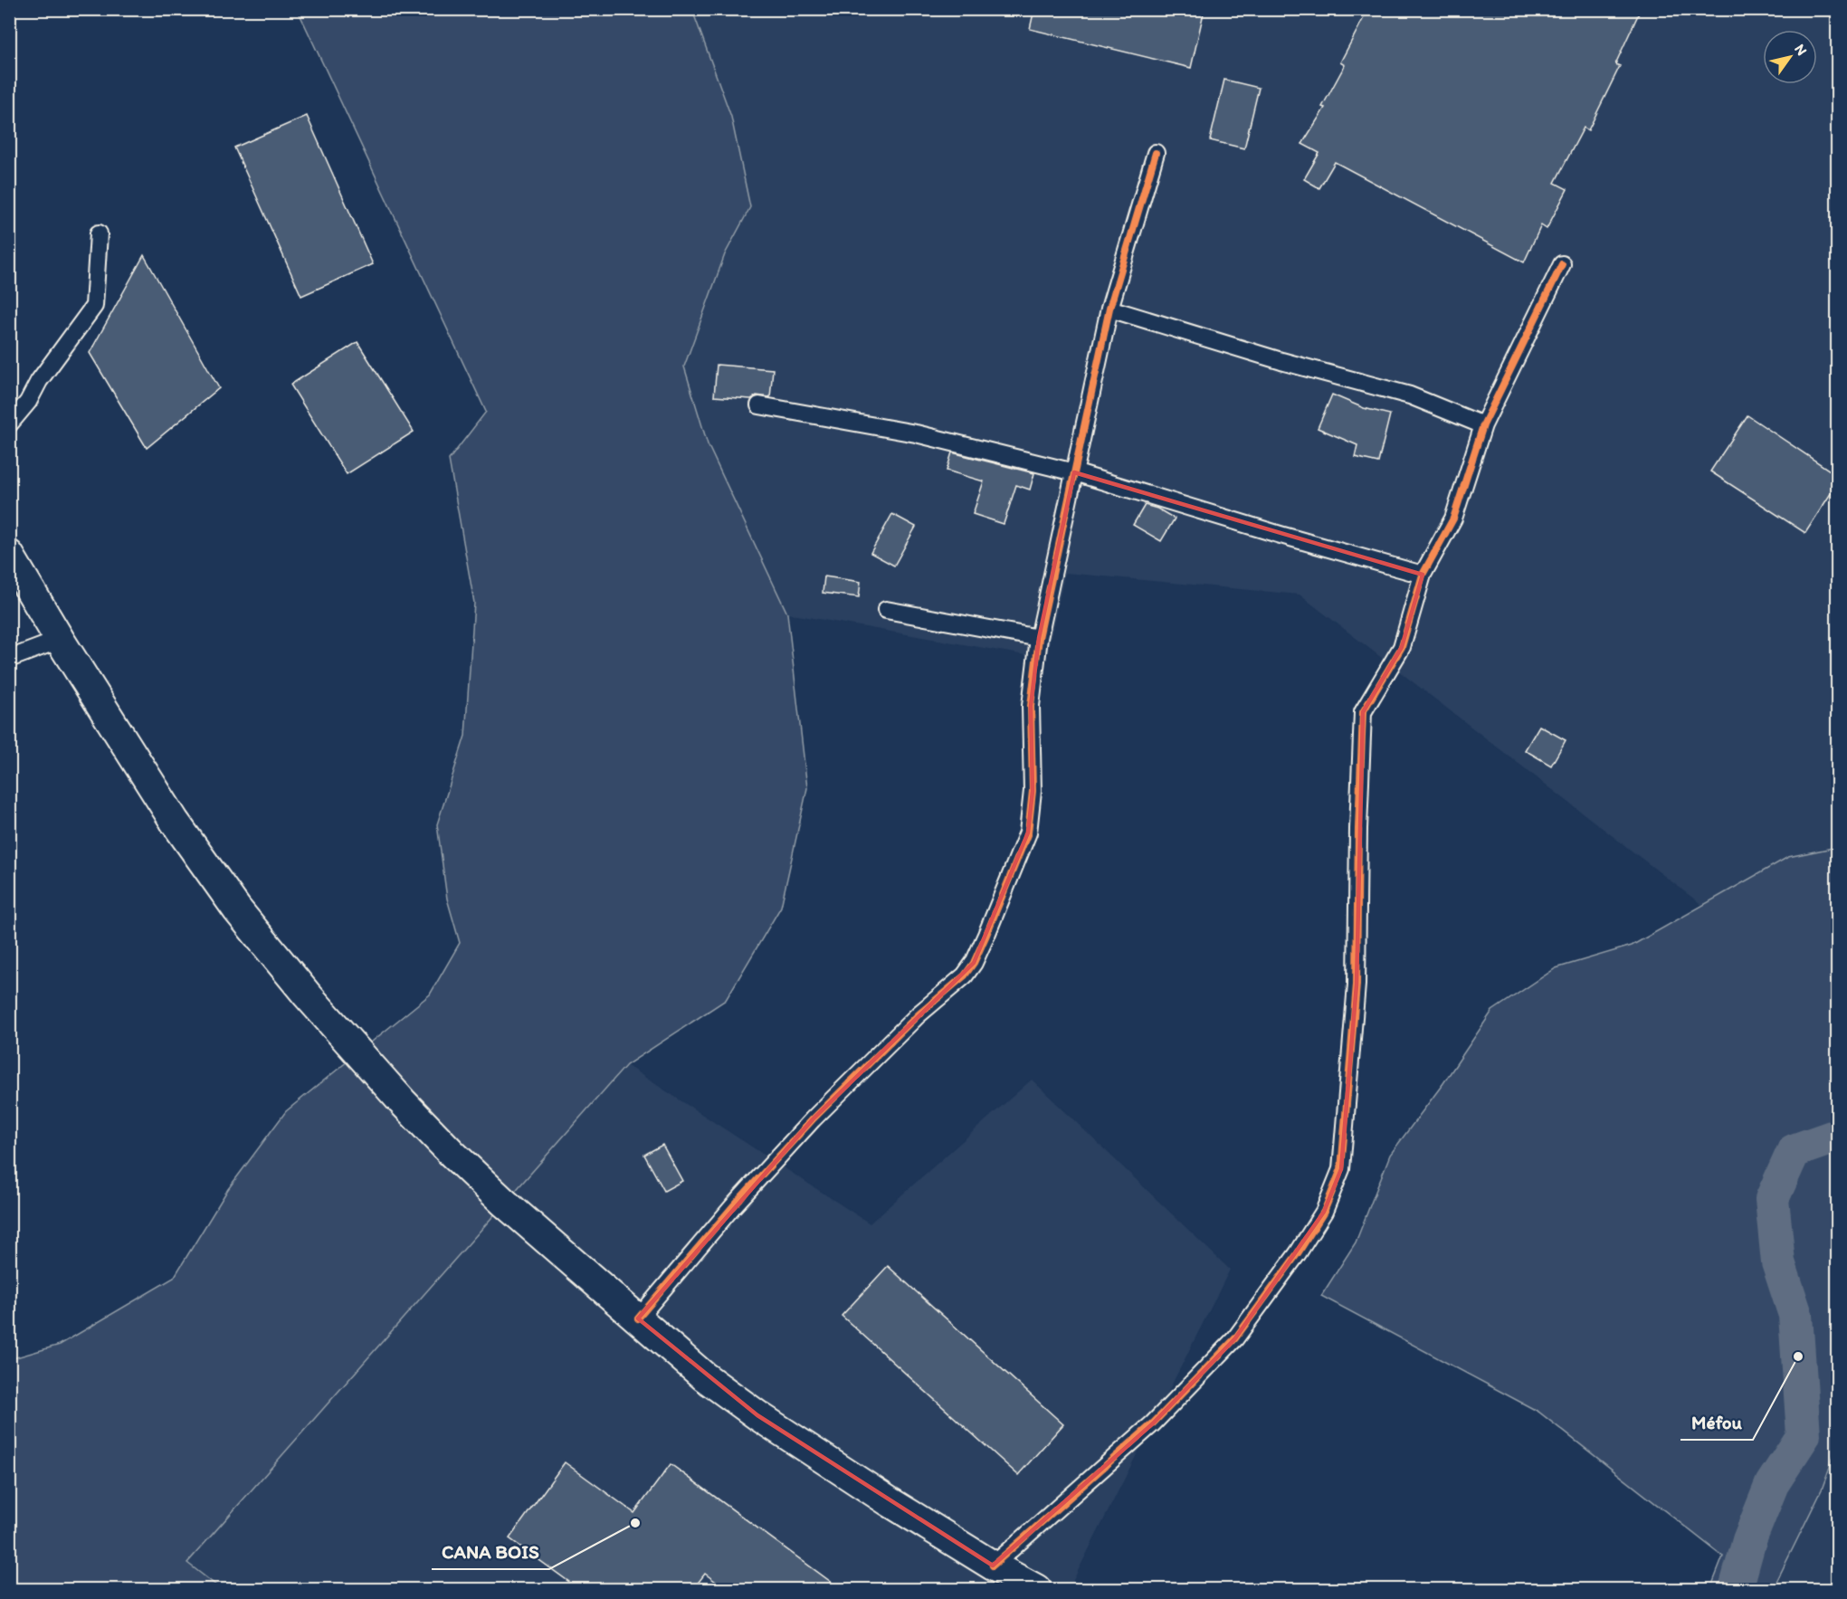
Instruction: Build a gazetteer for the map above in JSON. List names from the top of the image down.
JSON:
{
  "places": ["Méfou", "CANA BOIS"],
  "north": "top right"
}
